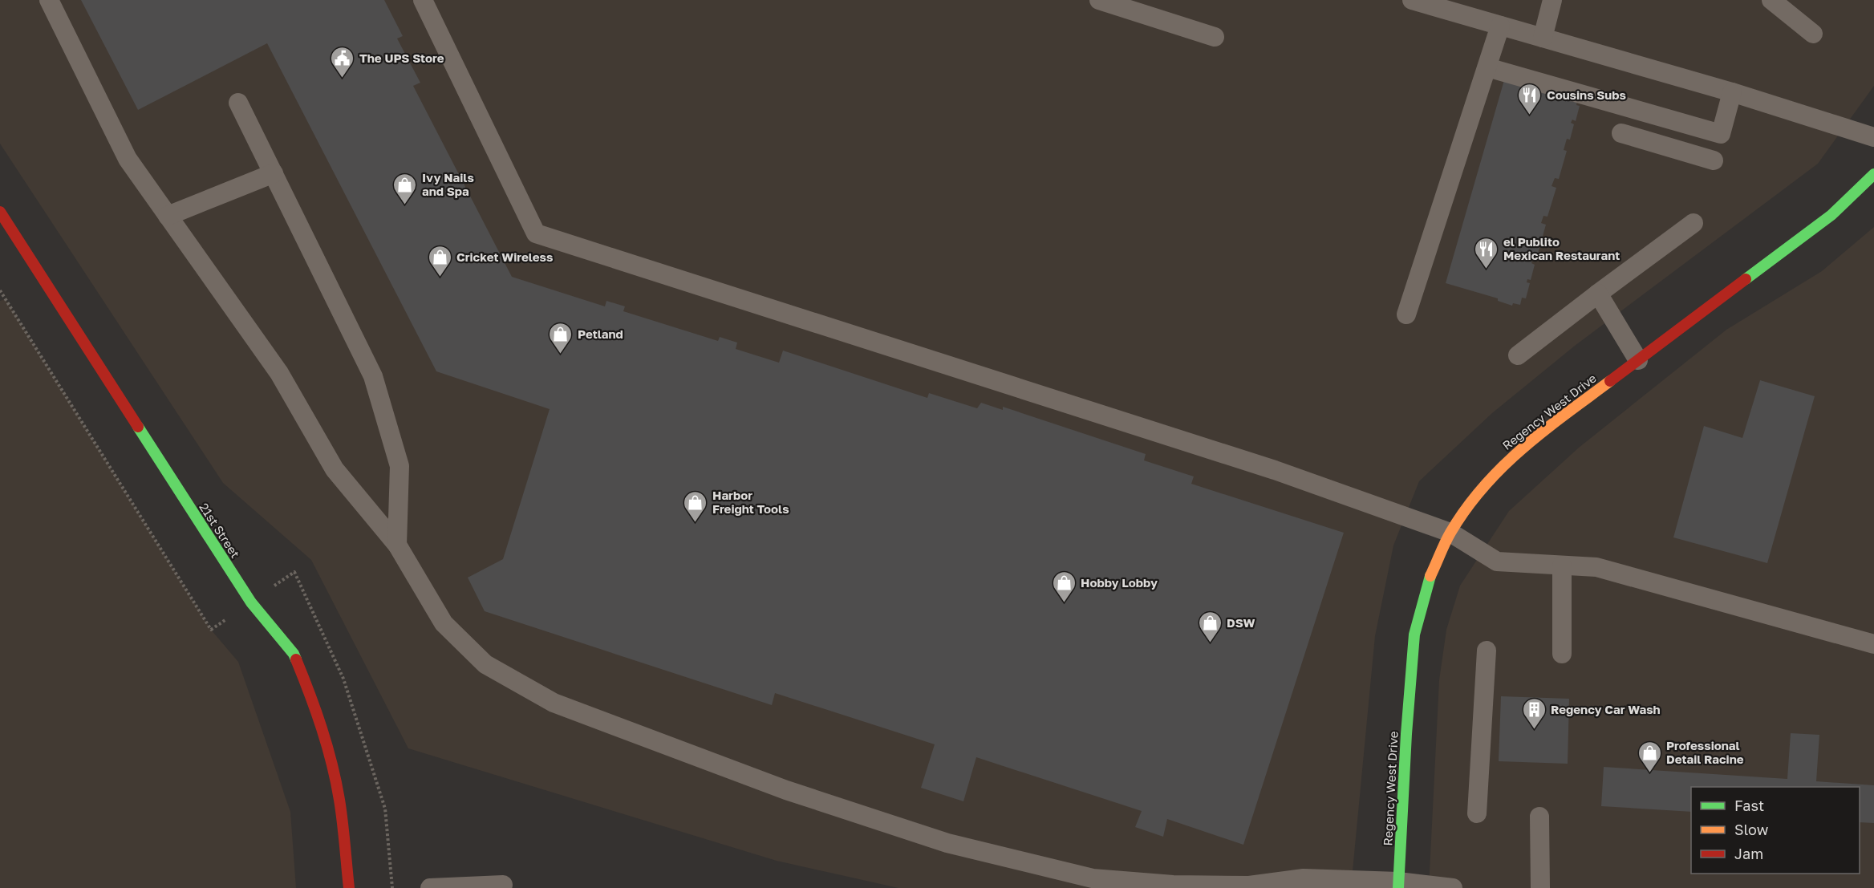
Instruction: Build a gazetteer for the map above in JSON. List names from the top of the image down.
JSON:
{
  "streets": {
    "street": ["Regency West Drive", "21st Street"]
  },
  "places": {
    "public building": ["The UPS Store"],
    "restaurant": ["Cousins Subs", "el Publito Mexican Restaurant"],
    "shop": [
      "Ivy Nails and Spa",
      "Cricket Wireless",
      "Petland",
      "Harbor Freight Tools",
      "Hobby Lobby",
      "DSW",
      "Professional Detail Racine"
    ],
    "building": ["Regency Car Wash"]
  },
  "legend": ["Fast", "Slow", "Jam"]
}
